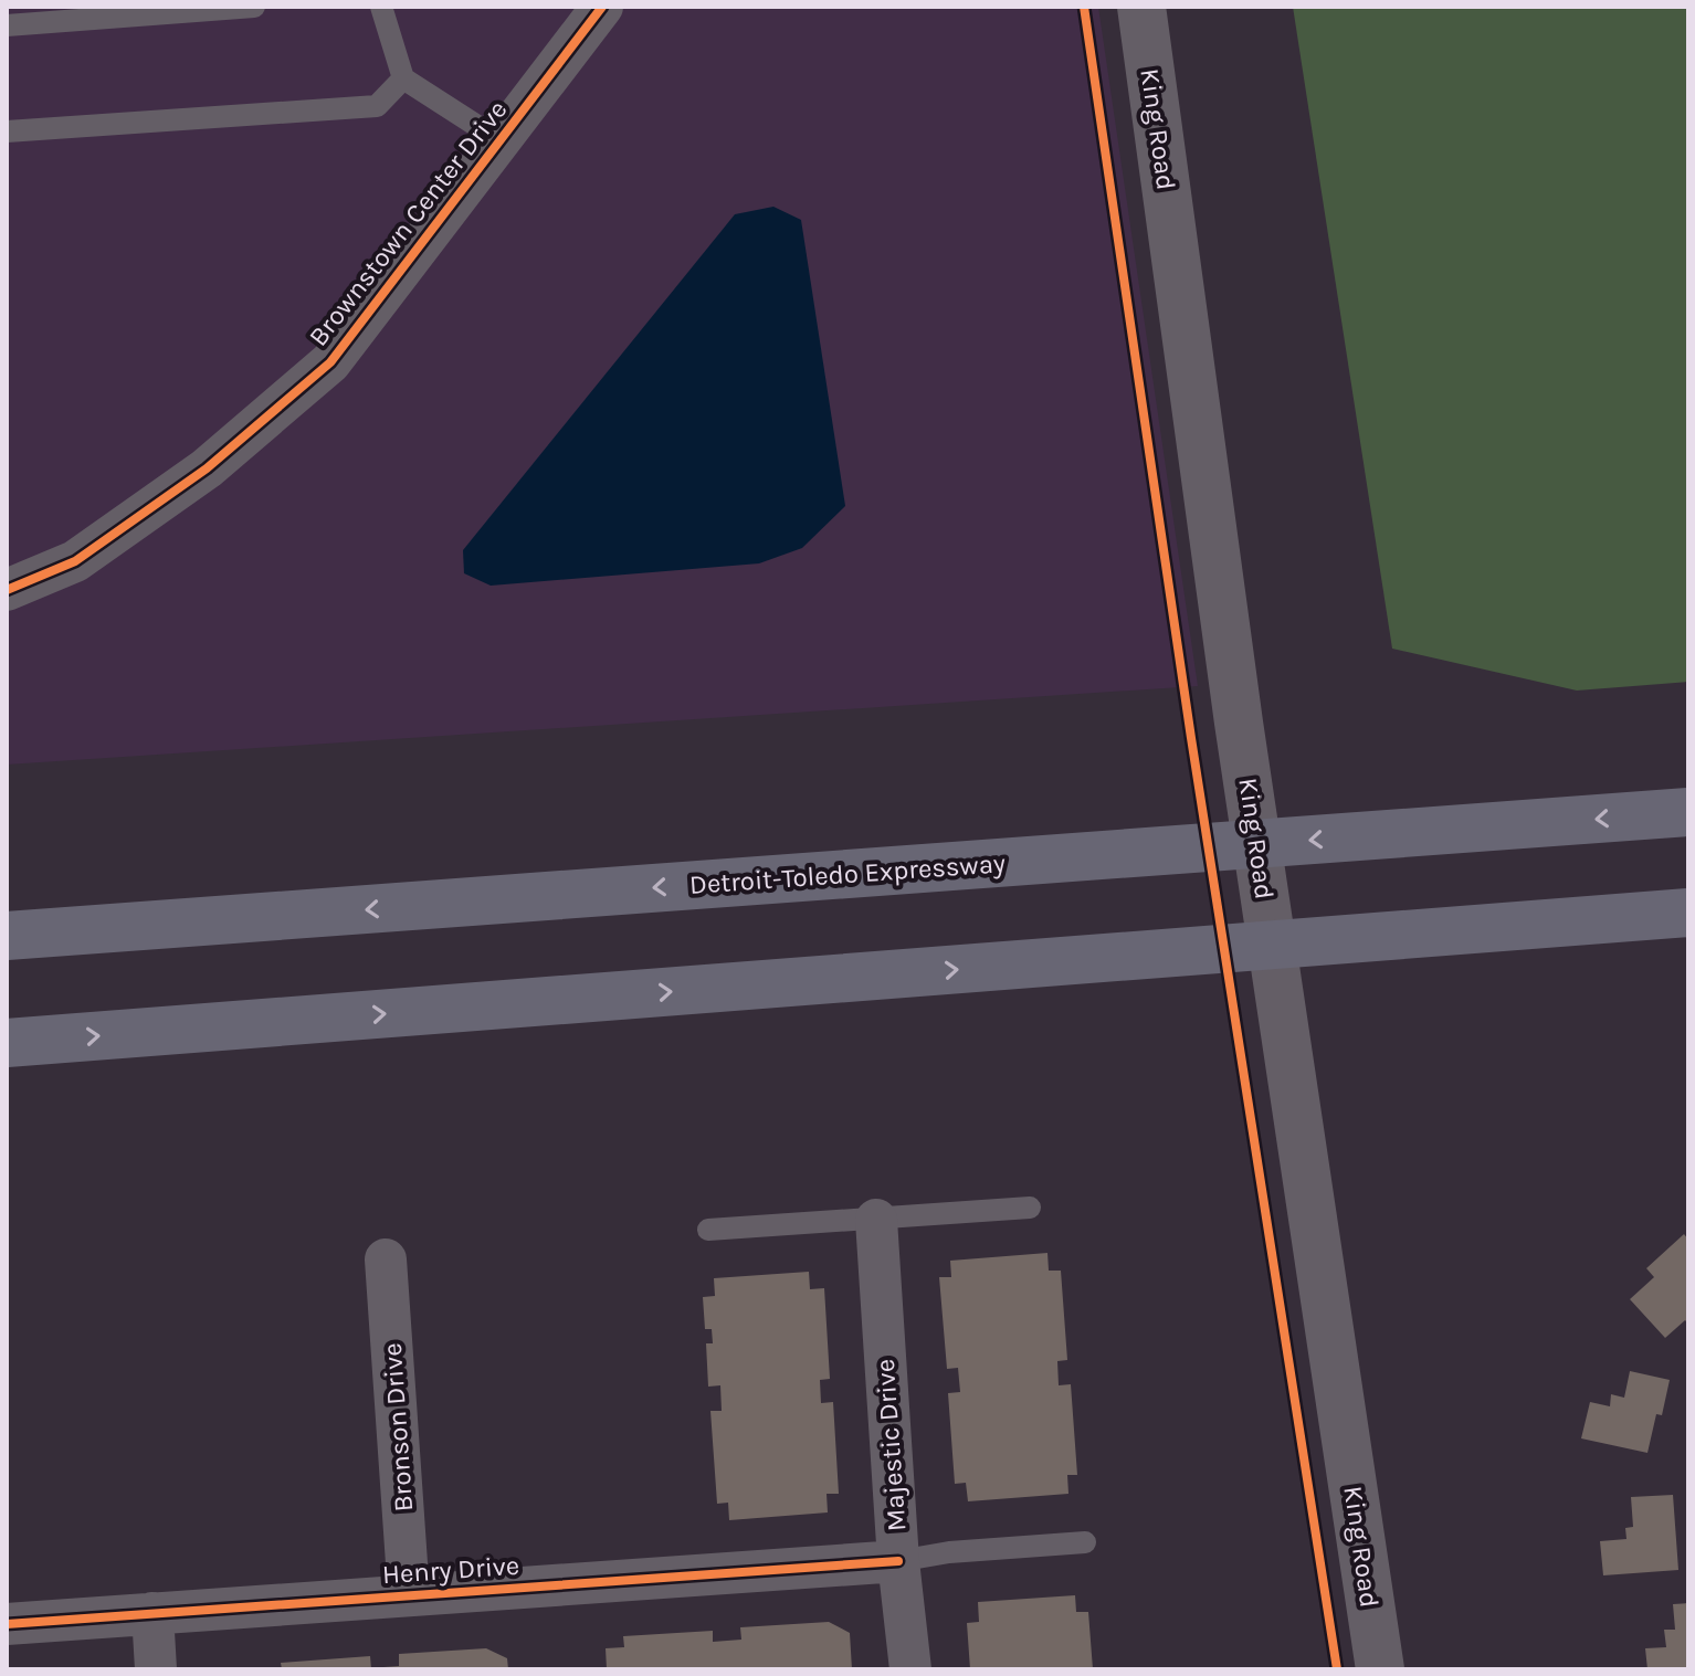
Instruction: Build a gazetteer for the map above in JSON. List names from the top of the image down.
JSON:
{
  "streets": {
    "highway": ["Detroit-Toledo Expressway"],
    "main road": ["King Road"],
    "street": [
      "Brownstown Center Drive",
      "Bronson Drive",
      "Majestic Drive",
      "Henry Drive"
    ]
  },
  "crossings": [
    ["Bronson Drive", "Henry Drive"],
    ["Majestic Drive", "Henry Drive"]
  ]
}
